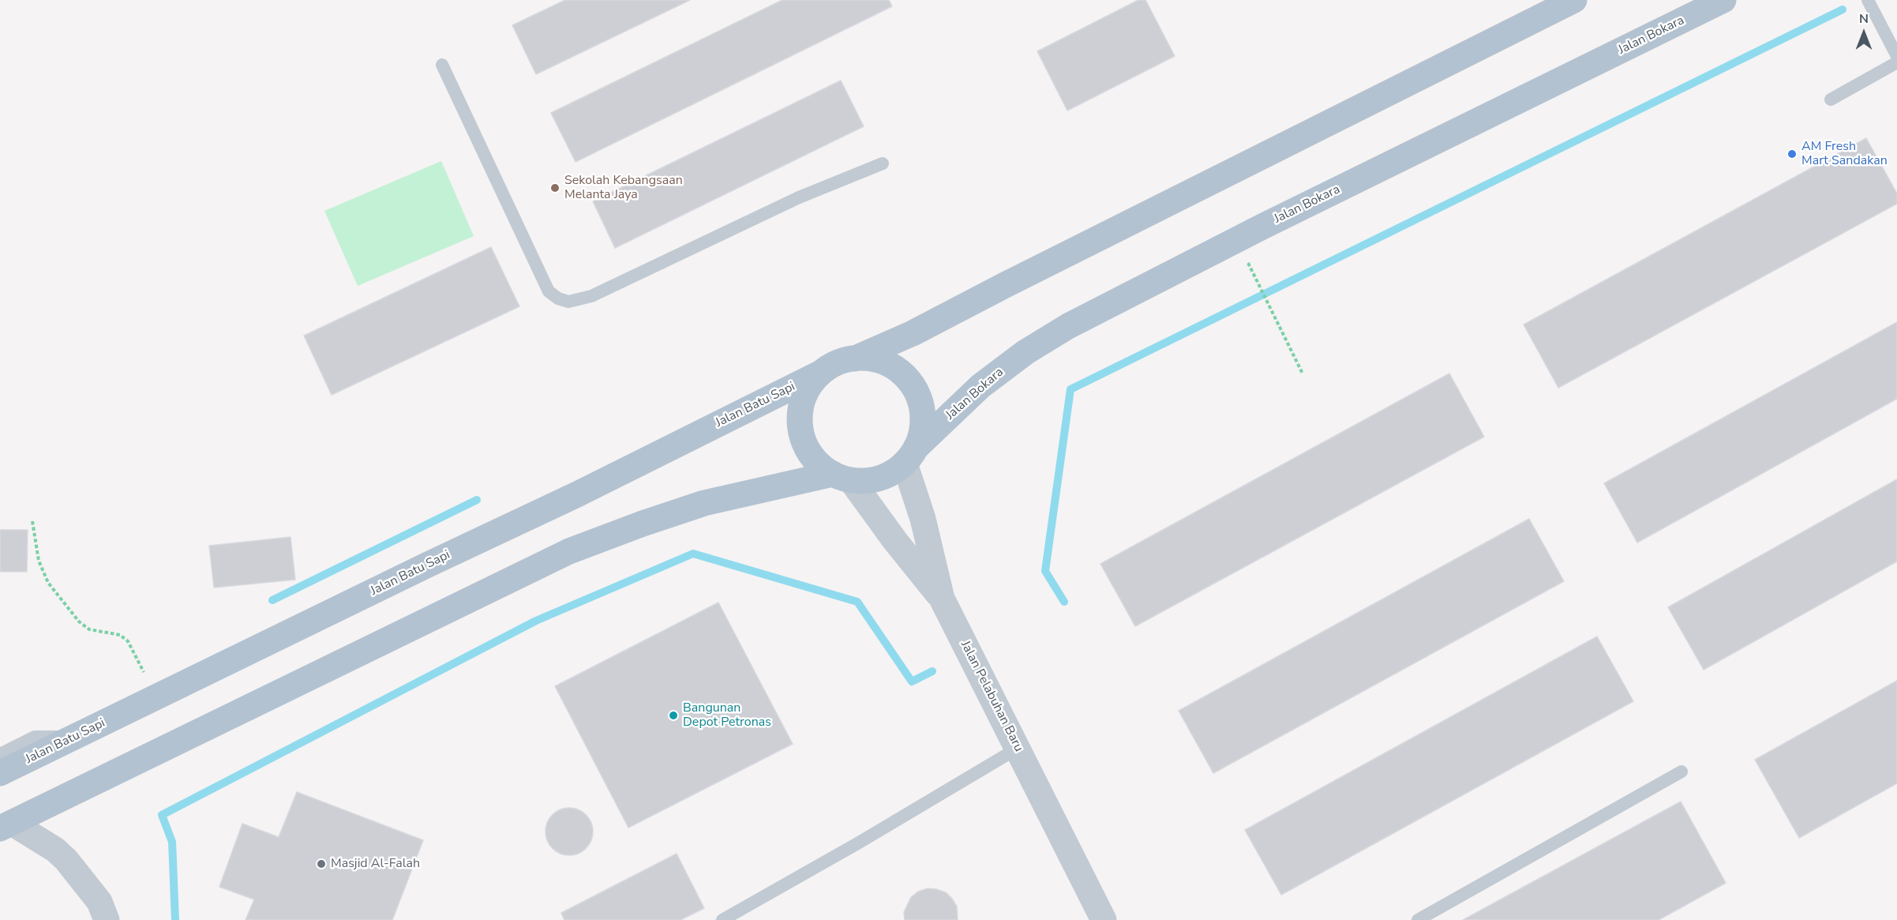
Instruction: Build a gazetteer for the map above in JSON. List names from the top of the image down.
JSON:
{
  "streets": {
    "main road": ["Jalan Bokara", "Jalan Batu Sapi"],
    "street": ["Jalan Pelabuhan Baru"]
  },
  "crossings": [
    ["Jalan Bokara", "Jalan Batu Sapi"],
    ["Jalan Bokara", "Jalan Pelabuhan Baru"],
    ["Jalan Batu Sapi", "Jalan Pelabuhan Baru"]
  ],
  "places": [
    "AM Fresh Mart Sandakan",
    "Sekolah Kebangsaan Melanta Jaya",
    "Bangunan Depot Petronas",
    "Masjid Al-Falah"
  ],
  "north": "top"
}
